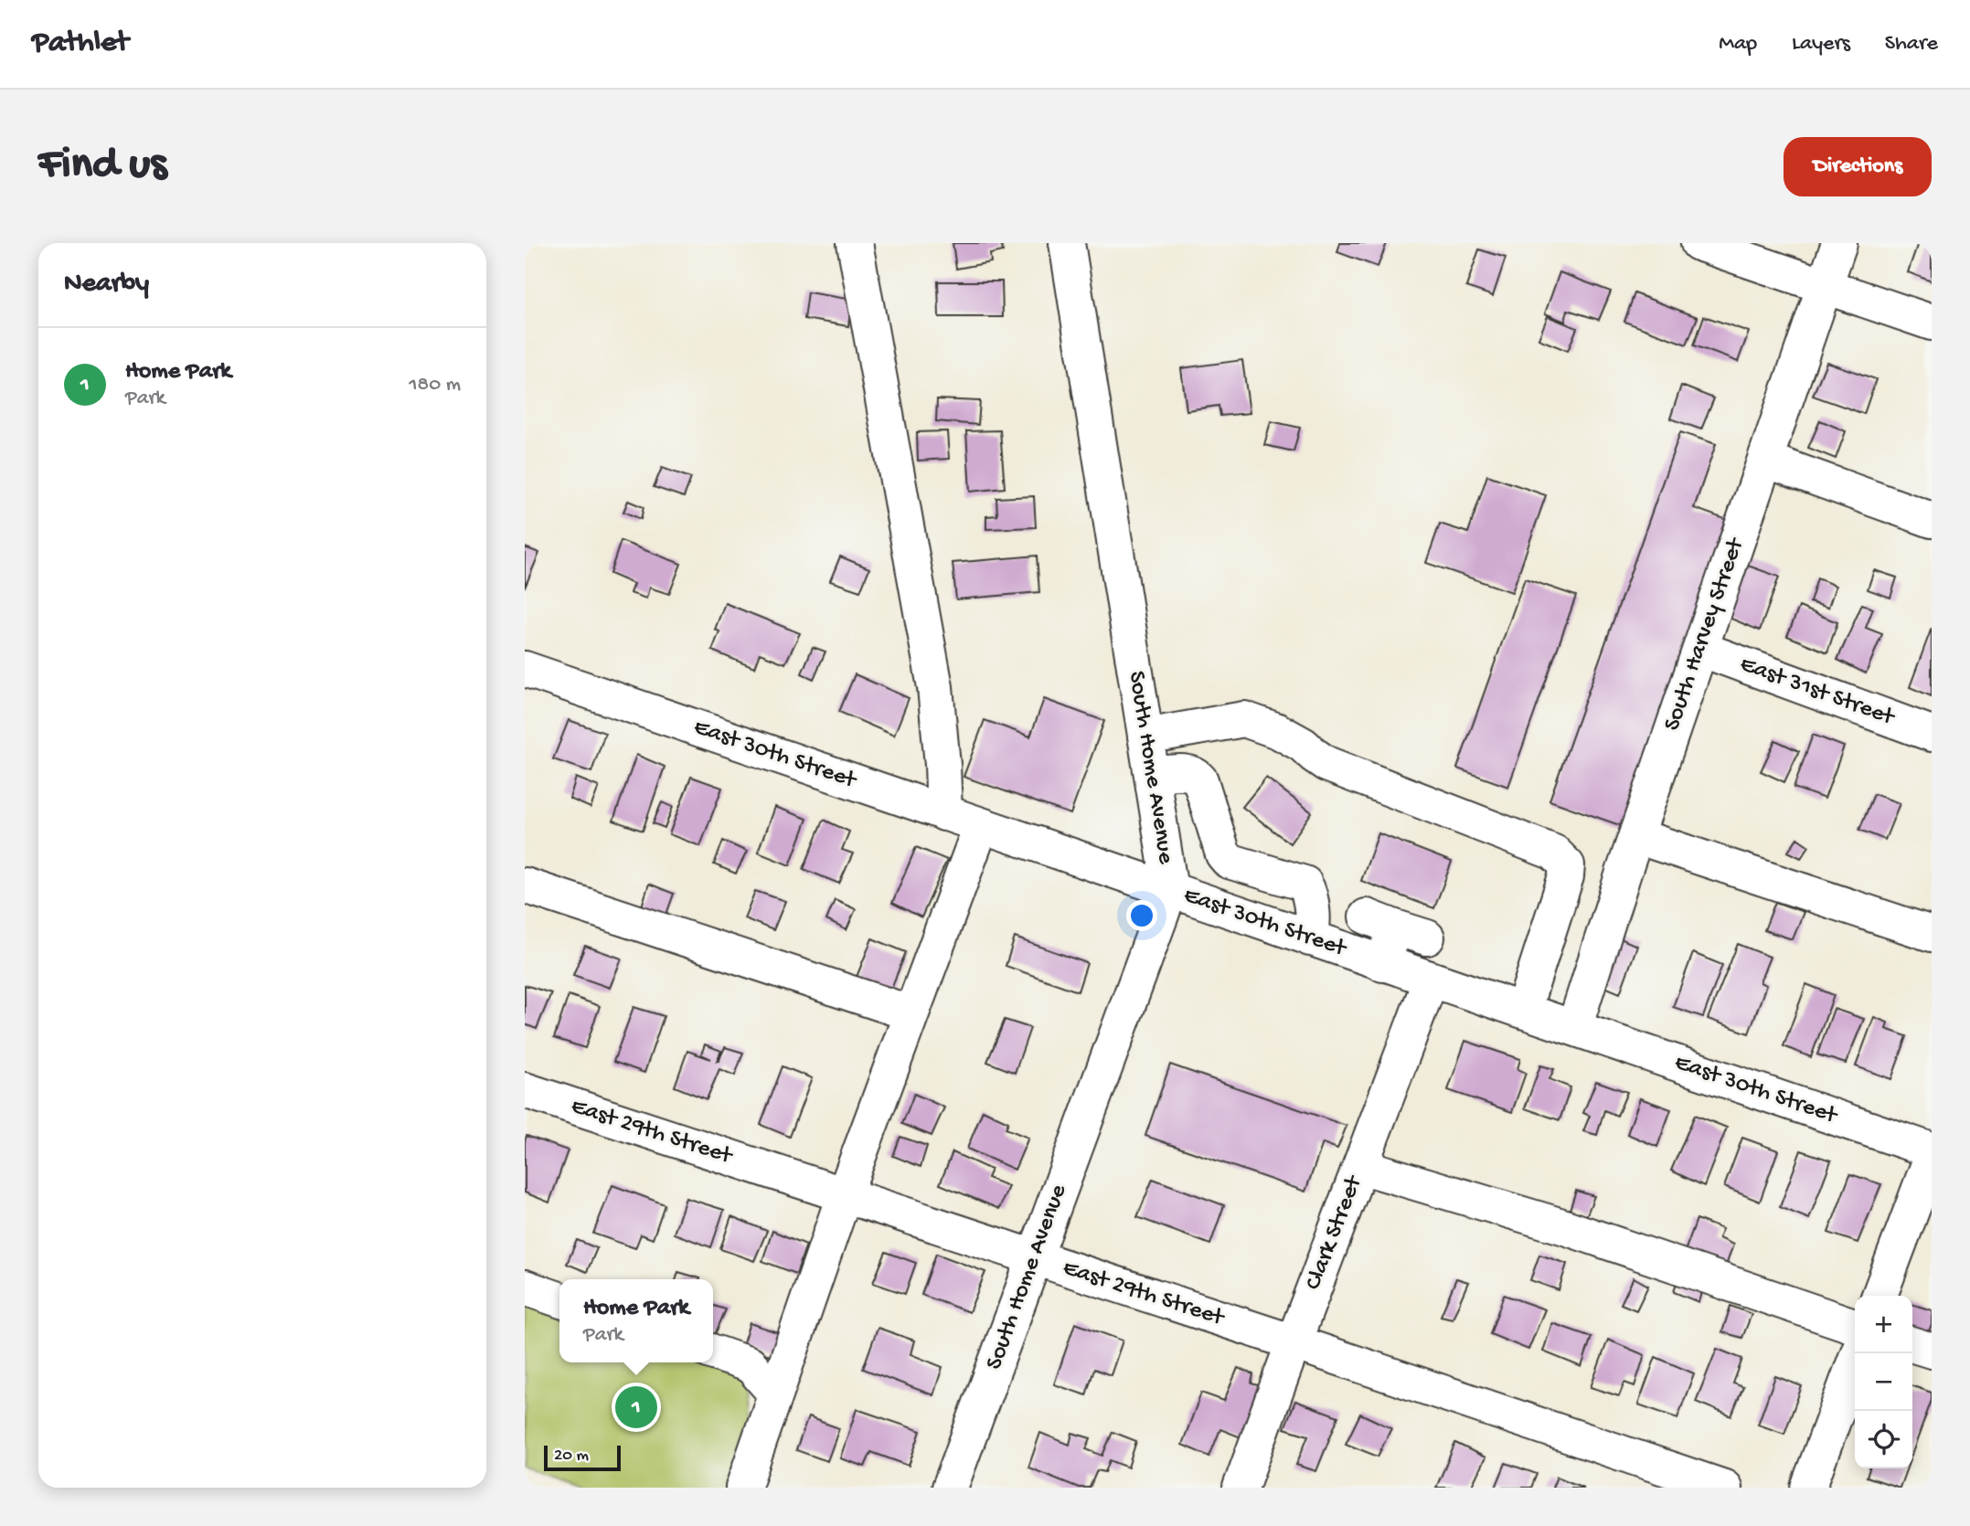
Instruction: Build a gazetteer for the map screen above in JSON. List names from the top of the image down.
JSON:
{
  "streets": {
    "street": [
      "South Harvey Street",
      "East 31st Street",
      "East 30th Street",
      "South Home Avenue",
      "East 29th Street",
      "Clark Street"
    ]
  },
  "crossings": [
    ["South Harvey Street", "East 31st Street"],
    ["South Harvey Street", "East 30th Street"],
    ["East 30th Street", "South Home Avenue"],
    ["East 30th Street", "Clark Street"],
    ["South Home Avenue", "East 29th Street"],
    ["East 29th Street", "Clark Street"]
  ],
  "scale_bar": "20 m",
  "page": {
    "header": "Pathlet",
    "nav": ["Map", "Layers", "Share"],
    "buttons": "Directions",
    "title": "Find us",
    "heading": "Nearby",
    "list": [
      {
        "mark": "1",
        "name": "Home Park",
        "note": "Park",
        "value": "180 m"
      }
    ],
    "popup": ["Home Park", "Park"],
    "map_buttons": ["+", "−"],
    "pins": "1",
    "scale": "20 m"
  }
}
